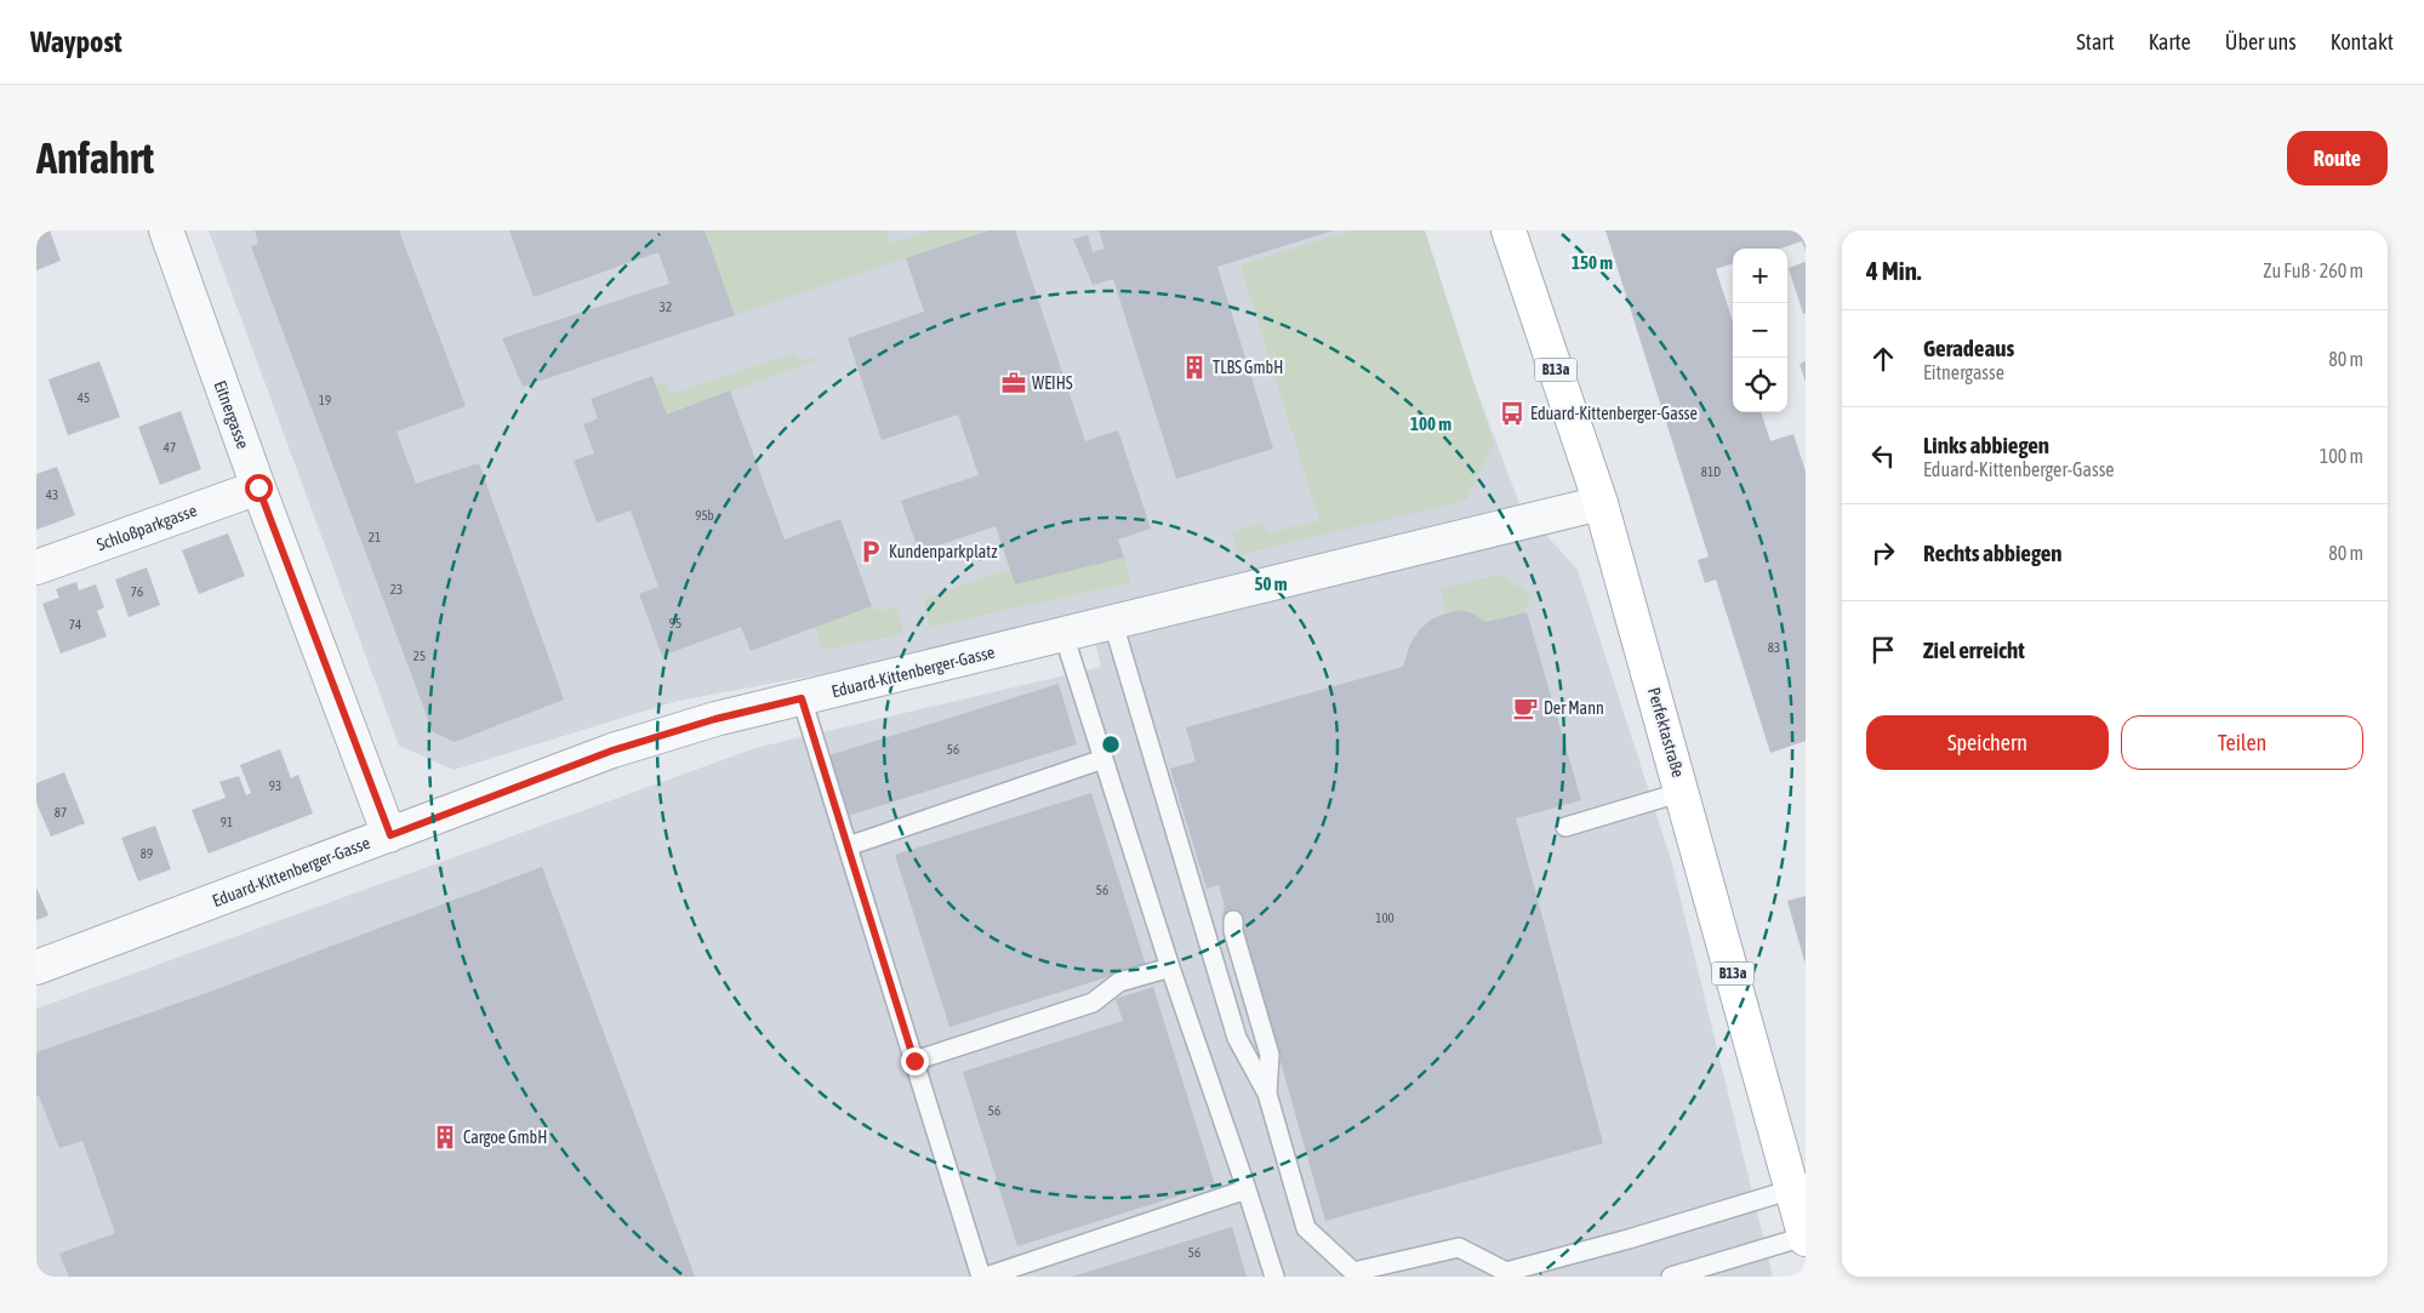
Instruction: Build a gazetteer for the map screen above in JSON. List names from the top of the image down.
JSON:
{
  "streets": {
    "main road": ["B13a", "Perfektastraße"],
    "street": ["Eitnergasse", "Schloßparkgasse", "Eduard-Kittenberger-Gasse"]
  },
  "crossings": [
    ["Eitnergasse", "Schloßparkgasse"],
    ["Eitnergasse", "Eduard-Kittenberger-Gasse"],
    ["Eduard-Kittenberger-Gasse", "Perfektastraße"]
  ],
  "places": {
    "building": ["TLBS GmbH", "Cargoe GmbH"],
    "office": ["WEIHS"],
    "bus stop": ["Eduard-Kittenberger-Gasse"],
    "parking": ["Kundenparkplatz"],
    "cafe": ["Der Mann"]
  },
  "house_numbers": [
    "32",
    "45",
    "19",
    "47",
    "81D",
    "43",
    "95b",
    "21",
    "23",
    "76",
    "95",
    "74",
    "83",
    "25",
    "56",
    "93",
    "87",
    "91",
    "89",
    "56",
    "100",
    "56",
    "56"
  ],
  "page": {
    "header": "Waypost",
    "nav": [
      "Start",
      "Karte",
      "Über uns",
      "Kontakt"
    ],
    "buttons": [
      "Route",
      ["Speichern", "Teilen"]
    ],
    "title": "Anfahrt",
    "heading": ["4 Min.", "Zu Fuß · 260 m"],
    "map_buttons": ["+", "−"],
    "list": [
      ["Geradeaus", "Eitnergasse", "80 m"],
      ["Links abbiegen", "Eduard-Kittenberger-Gasse", "100 m"],
      ["Rechts abbiegen", "80 m"],
      "Ziel erreicht"
    ]
  },
  "rings": ["150 m", "100 m", "50 m"]
}
